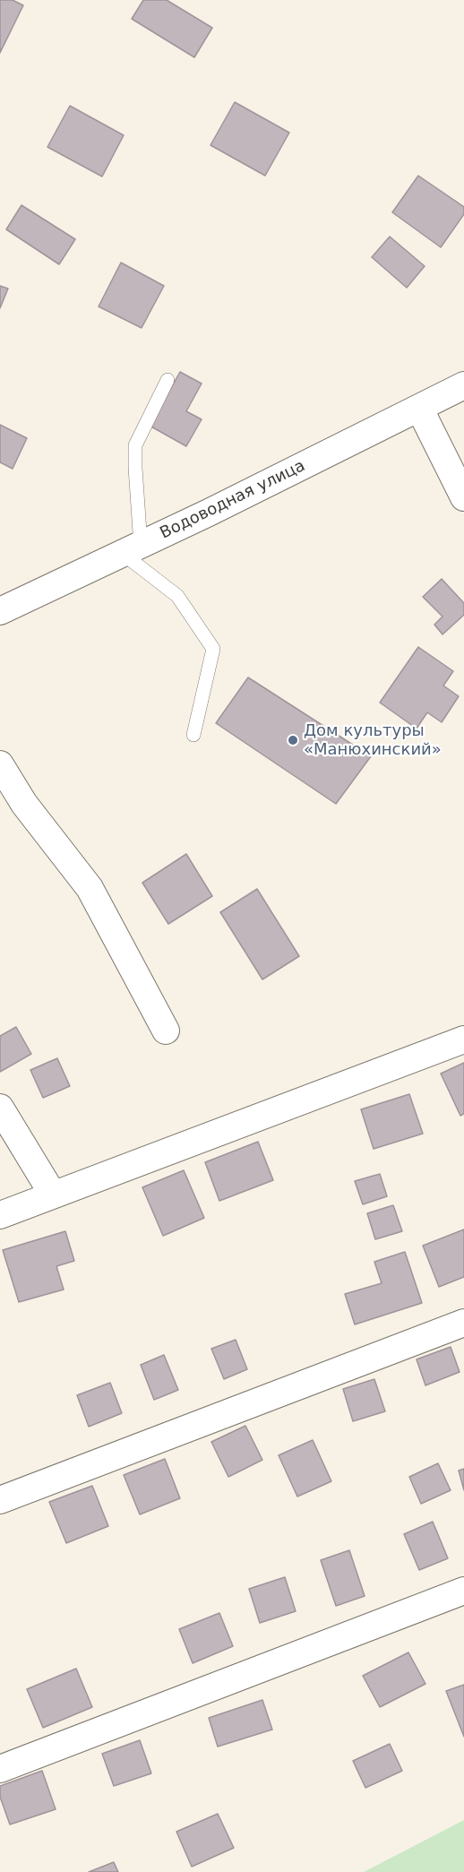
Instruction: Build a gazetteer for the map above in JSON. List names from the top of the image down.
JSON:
{
  "streets": {
    "street": ["Водоводная улица"]
  },
  "places": ["Дом культуры «Манюхинский»"]
}
